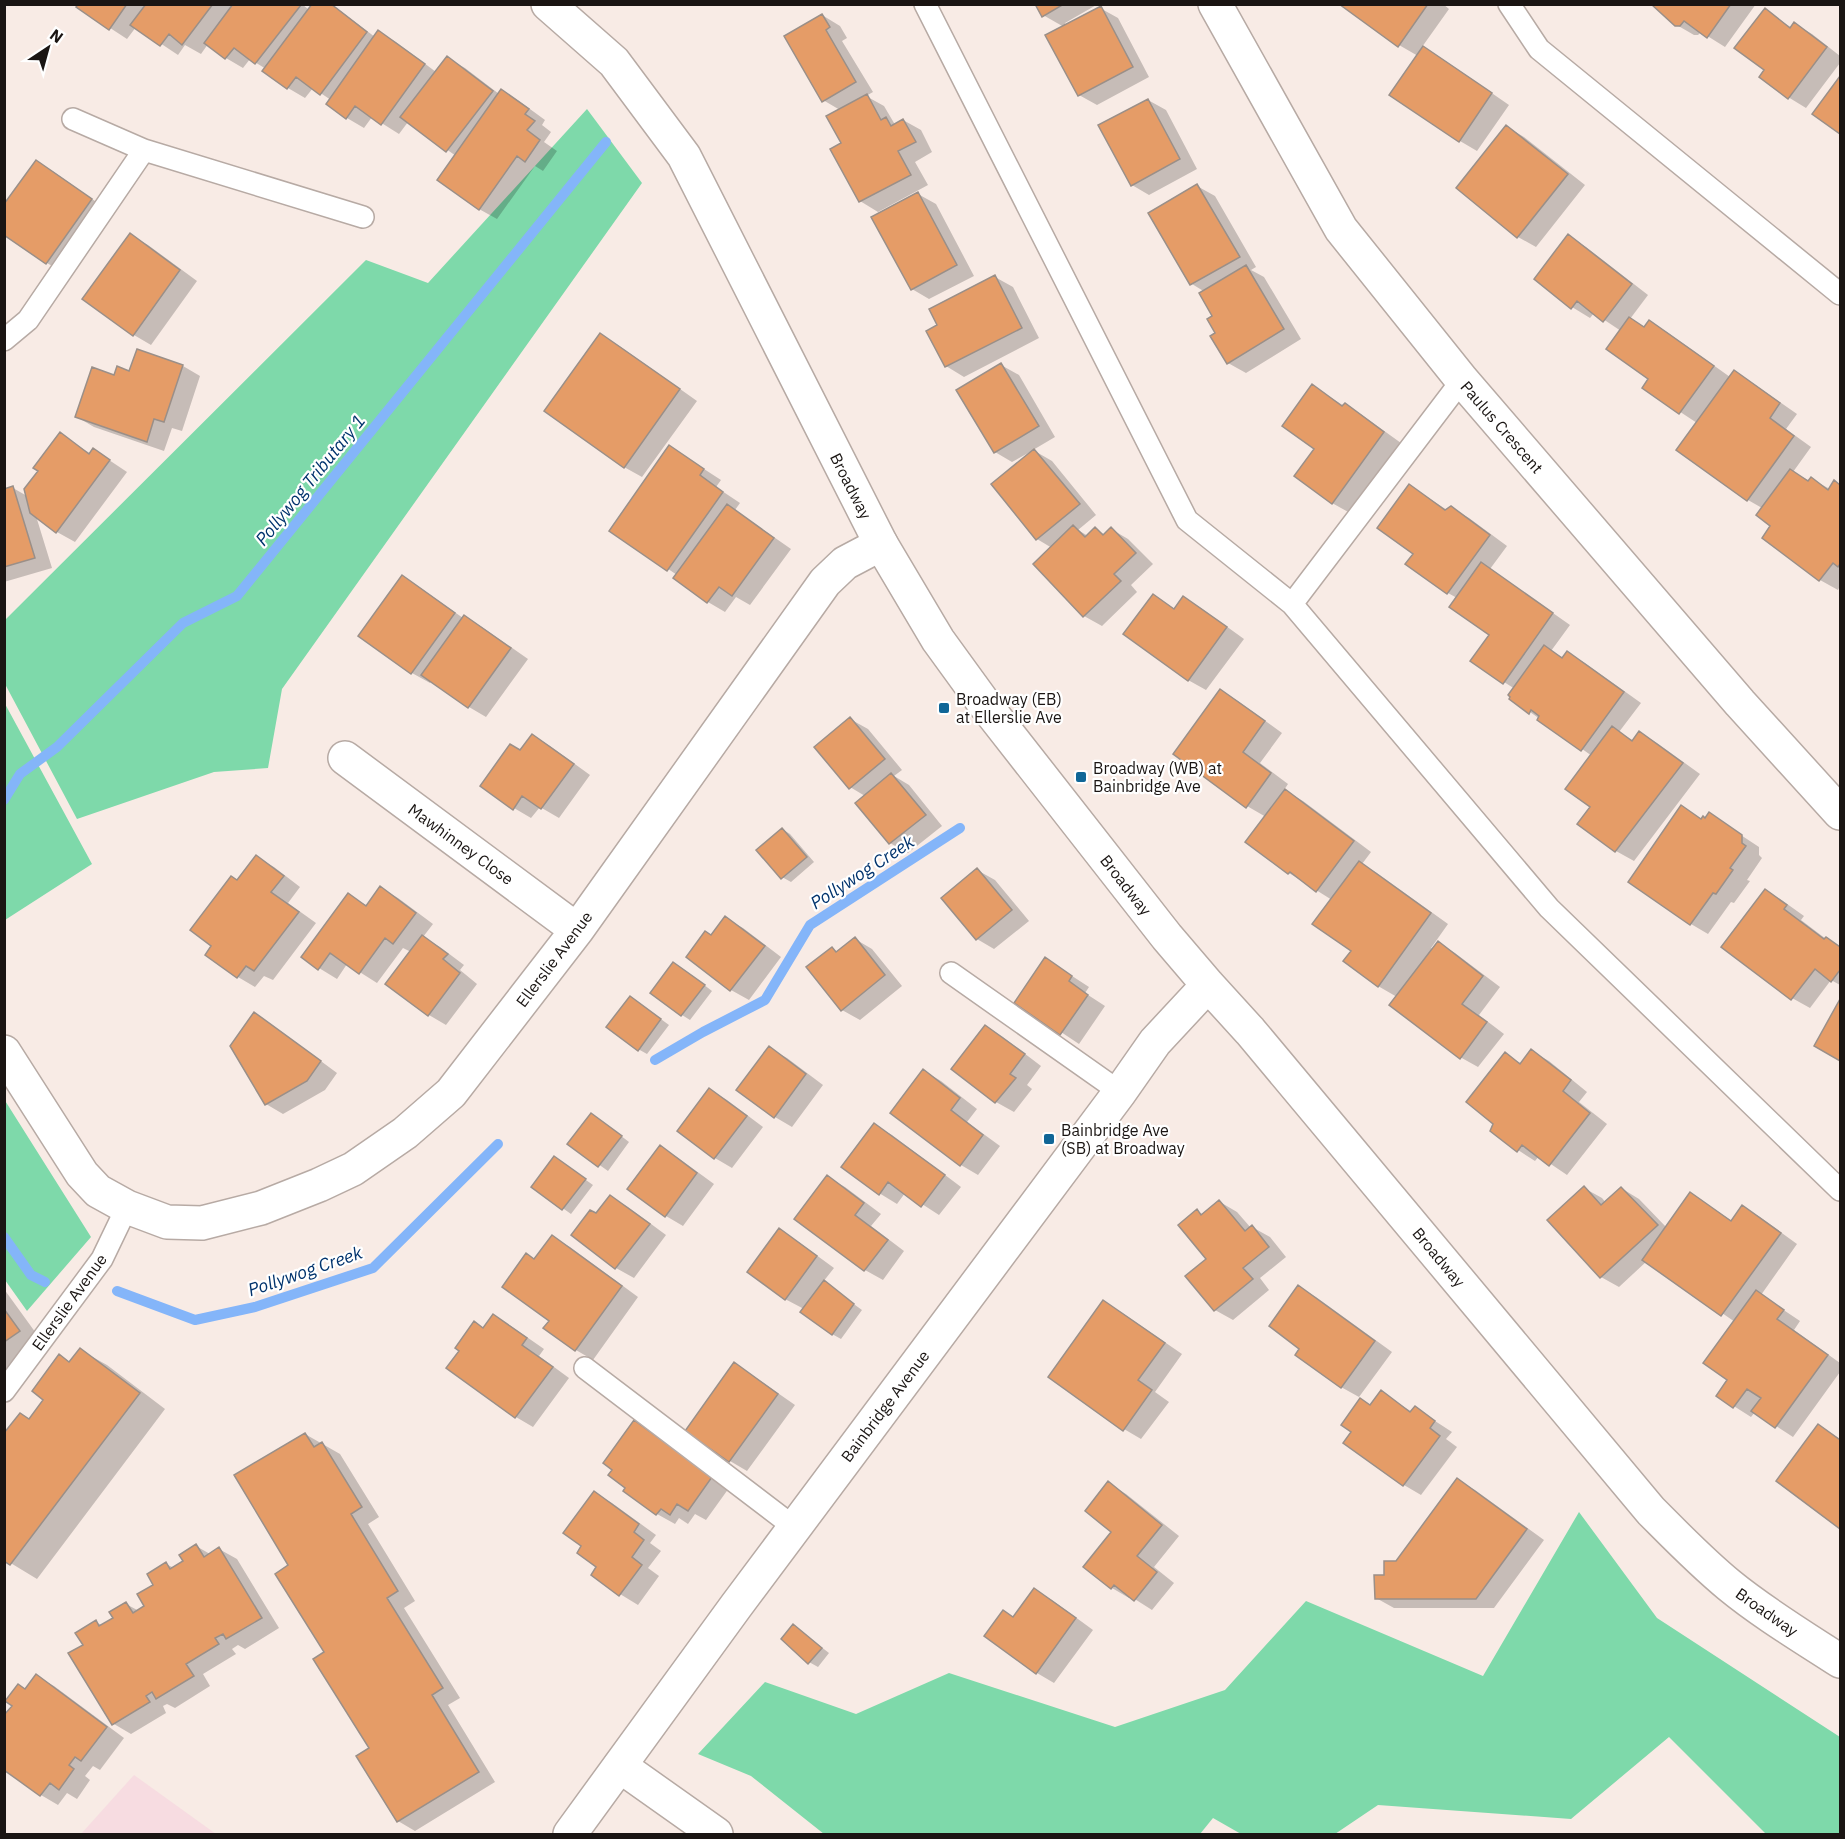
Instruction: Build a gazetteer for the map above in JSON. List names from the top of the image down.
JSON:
{
  "streets": {
    "street": [
      "Paulus Crescent",
      "Broadway",
      "Mawhinney Close",
      "Ellerslie Avenue",
      "Bainbridge Avenue"
    ]
  },
  "crossings": [
    ["Broadway", "Ellerslie Avenue"],
    ["Broadway", "Bainbridge Avenue"],
    ["Mawhinney Close", "Ellerslie Avenue"]
  ],
  "water": ["Pollywog Tributary 1", "Pollywog Creek"],
  "places": {
    "transit": ["Broadway (EB) at Ellerslie Ave", "Broadway (WB) at Bainbridge Ave", "Bainbridge Ave (SB) at Broadway"]
  },
  "north": "top right"
}
